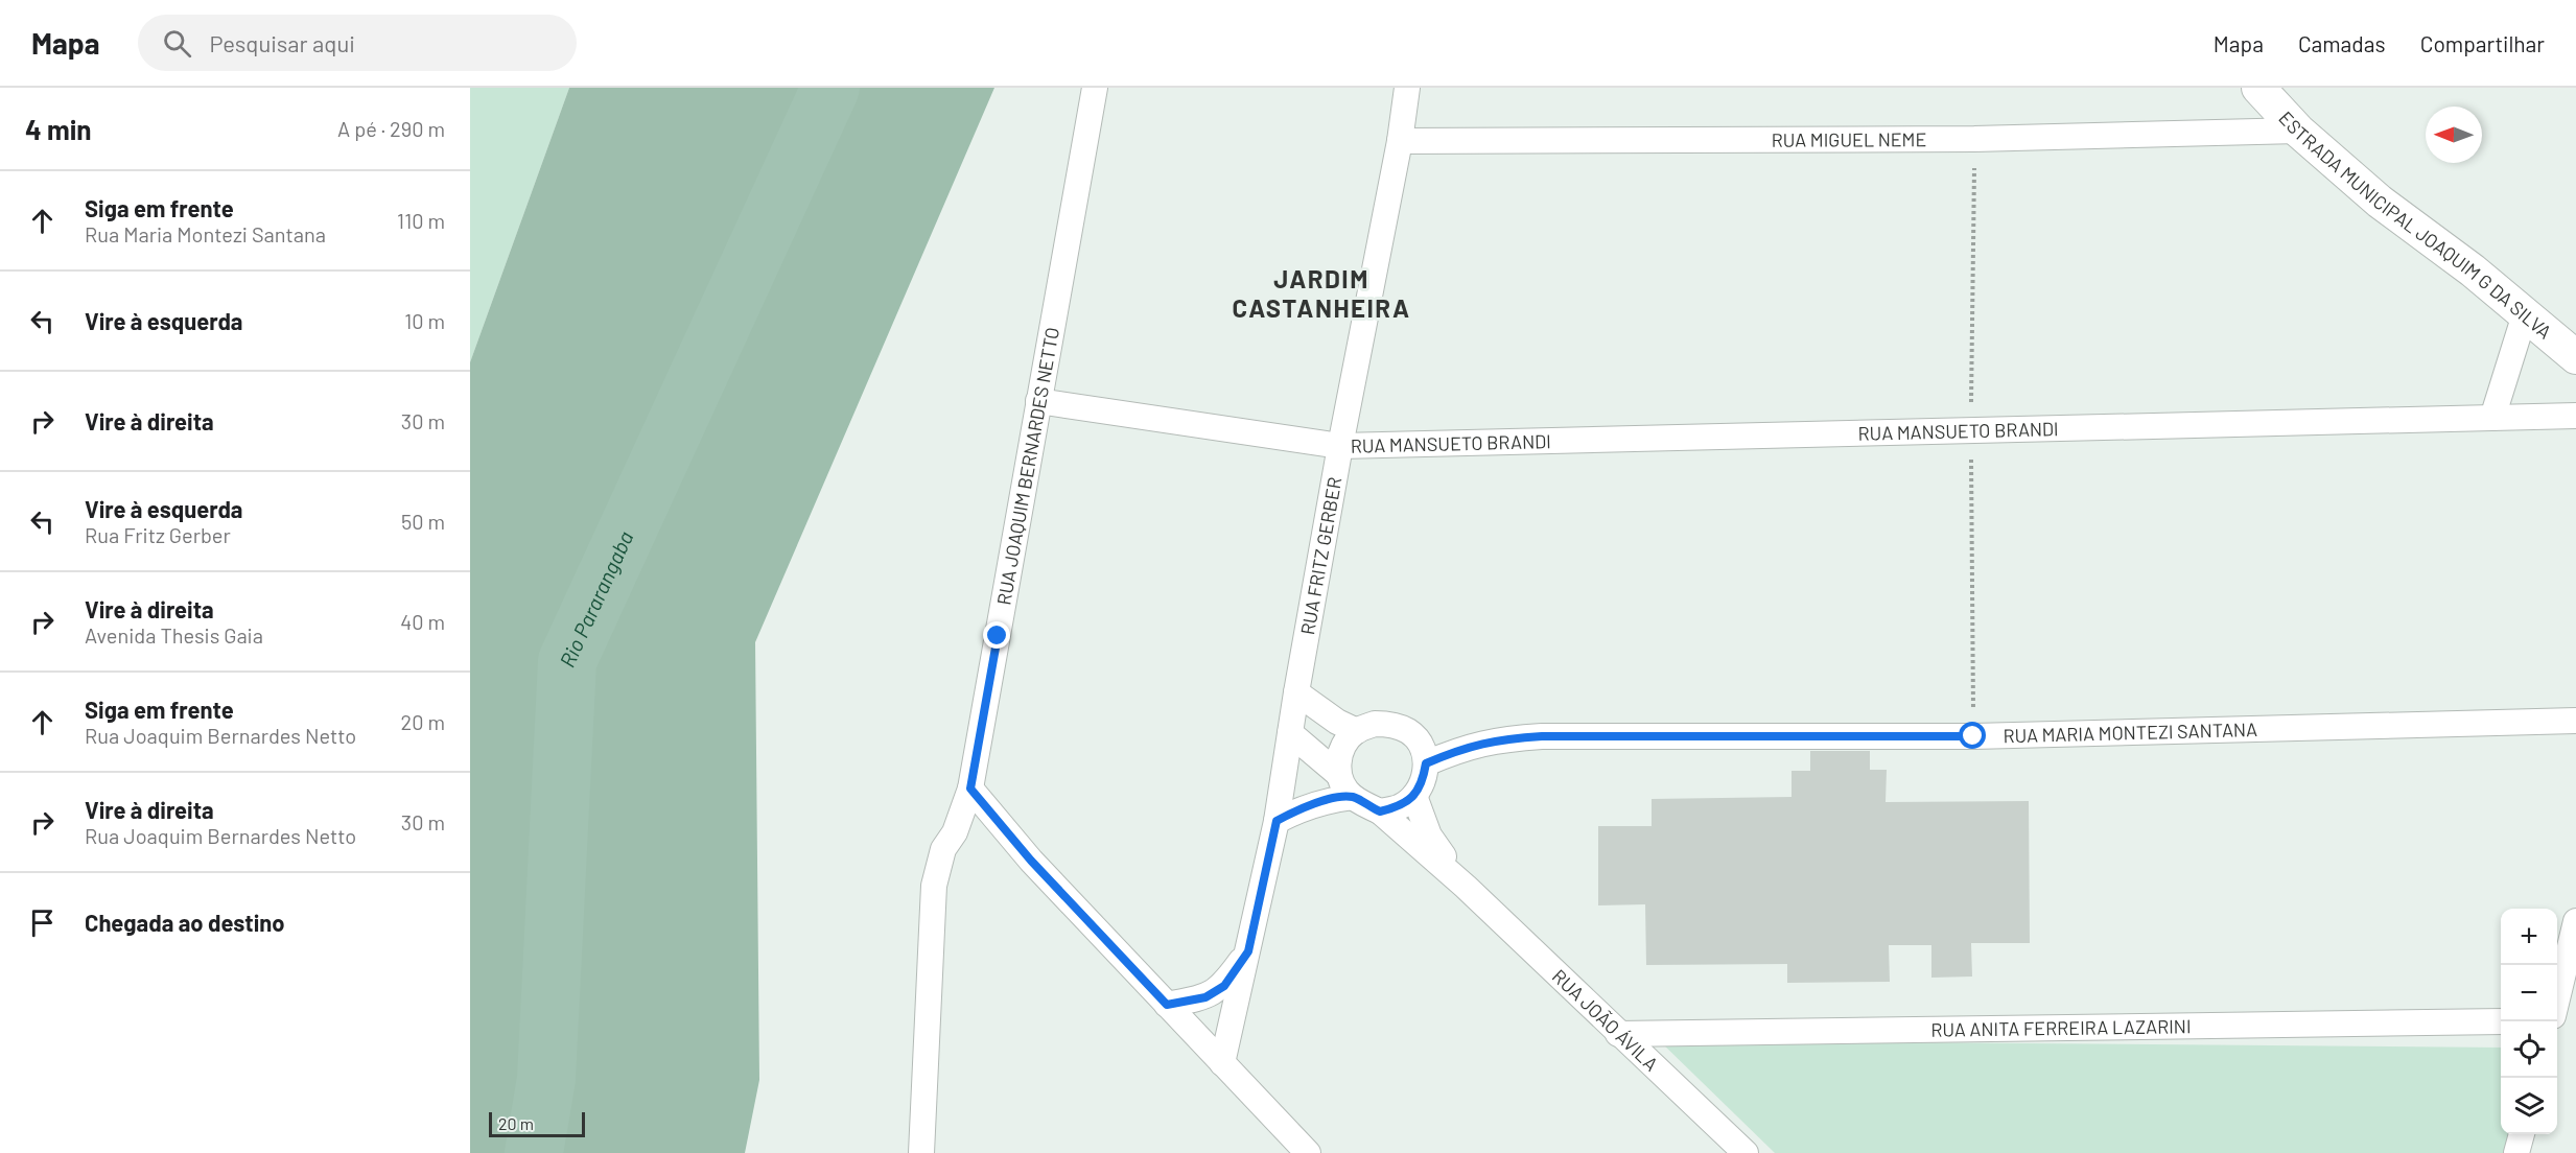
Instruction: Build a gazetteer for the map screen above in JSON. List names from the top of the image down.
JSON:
{
  "streets": {
    "street": [
      "RUA MIGUEL NEME",
      "ESTRADA MUNICIPAL JOAQUIM G DA SILVA",
      "RUA MANSUETO BRANDI",
      "RUA JOAQUIM BERNARDES NETTO",
      "RUA FRITZ GERBER",
      "RUA MARIA MONTEZI SANTANA",
      "RUA JOÃO ÁVILA",
      "RUA ANITA FERREIRA LAZARINI"
    ]
  },
  "crossings": [
    ["RUA MIGUEL NEME", "ESTRADA MUNICIPAL JOAQUIM G DA SILVA"],
    ["RUA MIGUEL NEME", "RUA FRITZ GERBER"],
    ["RUA MANSUETO BRANDI", "RUA JOAQUIM BERNARDES NETTO"],
    ["RUA MANSUETO BRANDI", "RUA FRITZ GERBER"],
    ["RUA MARIA MONTEZI SANTANA", "RUA JOÃO ÁVILA"],
    ["RUA JOÃO ÁVILA", "RUA ANITA FERREIRA LAZARINI"]
  ],
  "districts": ["JARDIM CASTANHEIRA"],
  "water": ["Rio Pararangaba"],
  "scale_bar": "20 m",
  "north": "left",
  "page": {
    "header": "Mapa",
    "search": "Pesquisar aqui",
    "nav": ["Mapa", "Camadas", "Compartilhar"],
    "heading": ["4 min", "A pé · 290 m"],
    "list": [
      ["Siga em frente", "Rua Maria Montezi Santana", "110 m"],
      ["Vire à esquerda", "10 m"],
      ["Vire à direita", "30 m"],
      ["Vire à esquerda", "Rua Fritz Gerber", "50 m"],
      ["Vire à direita", "Avenida Thesis Gaia", "40 m"],
      ["Siga em frente", "Rua Joaquim Bernardes Netto", "20 m"],
      ["Vire à direita", "Rua Joaquim Bernardes Netto", "30 m"],
      "Chegada ao destino"
    ],
    "map_buttons": ["+", "−"],
    "scale": "20 m"
  }
}
